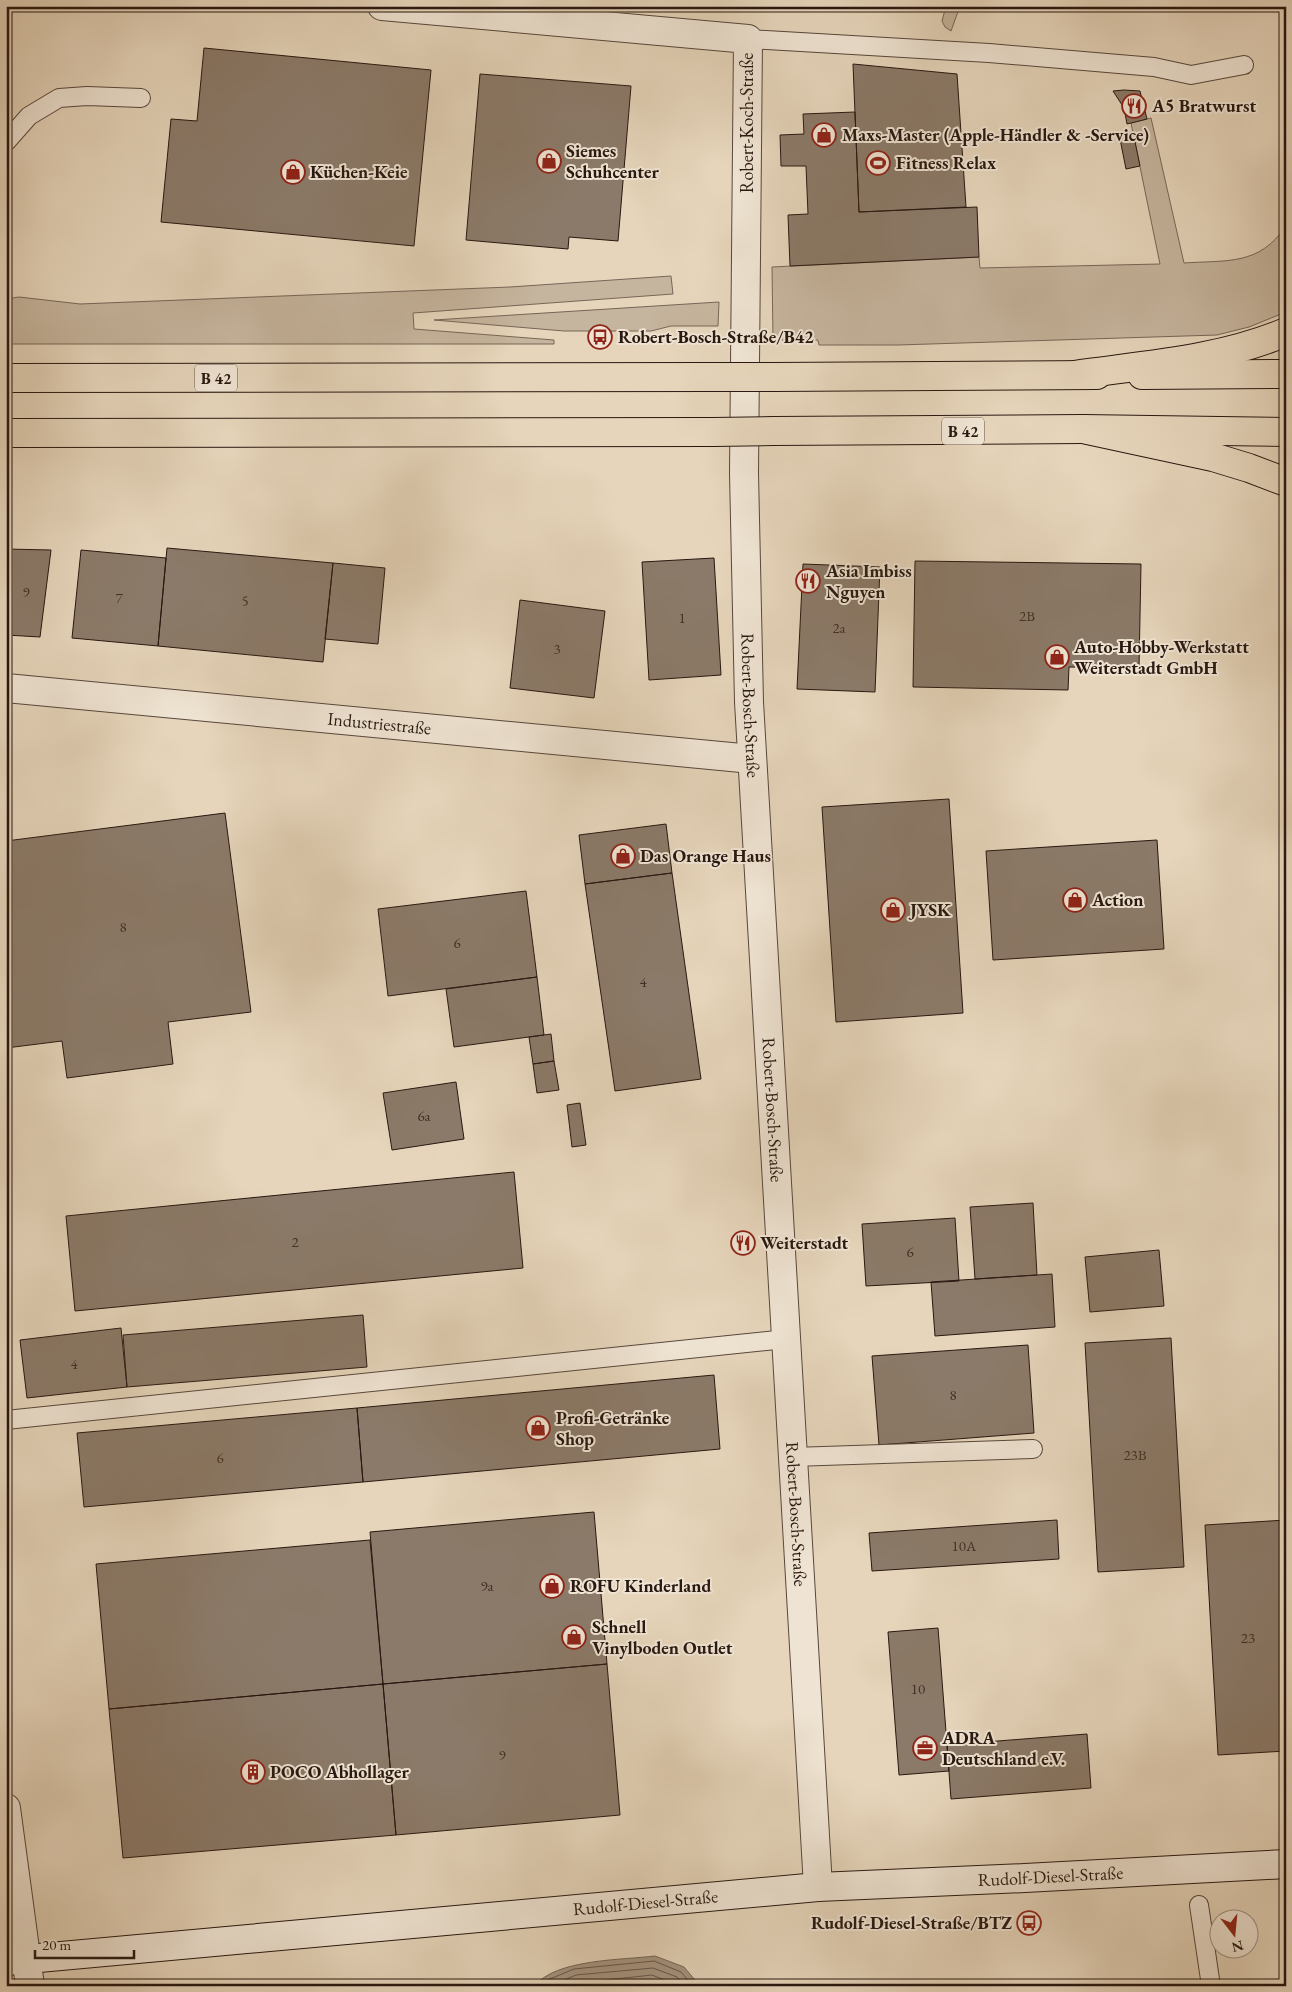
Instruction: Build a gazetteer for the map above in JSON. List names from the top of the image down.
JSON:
{
  "streets": {
    "main road": ["B 42"],
    "street": [
      "Robert-Koch-Straße",
      "Robert-Bosch-Straße",
      "Industriestraße",
      "Rudolf-Diesel-Straße"
    ]
  },
  "crossings": [
    ["Robert-Koch-Straße", "Robert-Bosch-Straße"],
    ["Robert-Bosch-Straße", "Industriestraße"],
    ["Robert-Bosch-Straße", "Rudolf-Diesel-Straße"]
  ],
  "places": {
    "restaurant": ["A5 Bratwurst", "Asia Imbiss Nguyen", "Weiterstadt"],
    "shop": [
      "Maxs-Master (Apple-Händler & -Service)",
      "Siemes Schuhcenter",
      "Küchen-Keie",
      "Auto-Hobby-Werkstatt Weiterstadt GmbH",
      "Das Orange Haus",
      "Action",
      "JYSK",
      "Profi-Getränke Shop",
      "ROFU Kinderland",
      "Schnell Vinylboden Outlet"
    ],
    "sports": ["Fitness Relax"],
    "bus stop": ["Robert-Bosch-Straße/B42", "Rudolf-Diesel-Straße/BTZ"],
    "office": ["ADRA Deutschland e.V."],
    "building": ["POCO Abhollager"]
  },
  "house_numbers": [
    "9",
    "7",
    "5",
    "2B",
    "1",
    "2a",
    "3",
    "8",
    "6",
    "4",
    "6a",
    "2",
    "6",
    "4",
    "8",
    "23B",
    "6",
    "10A",
    "9a",
    "23",
    "10",
    "9"
  ],
  "scale_bar": "20 m",
  "north": "bottom"
}
